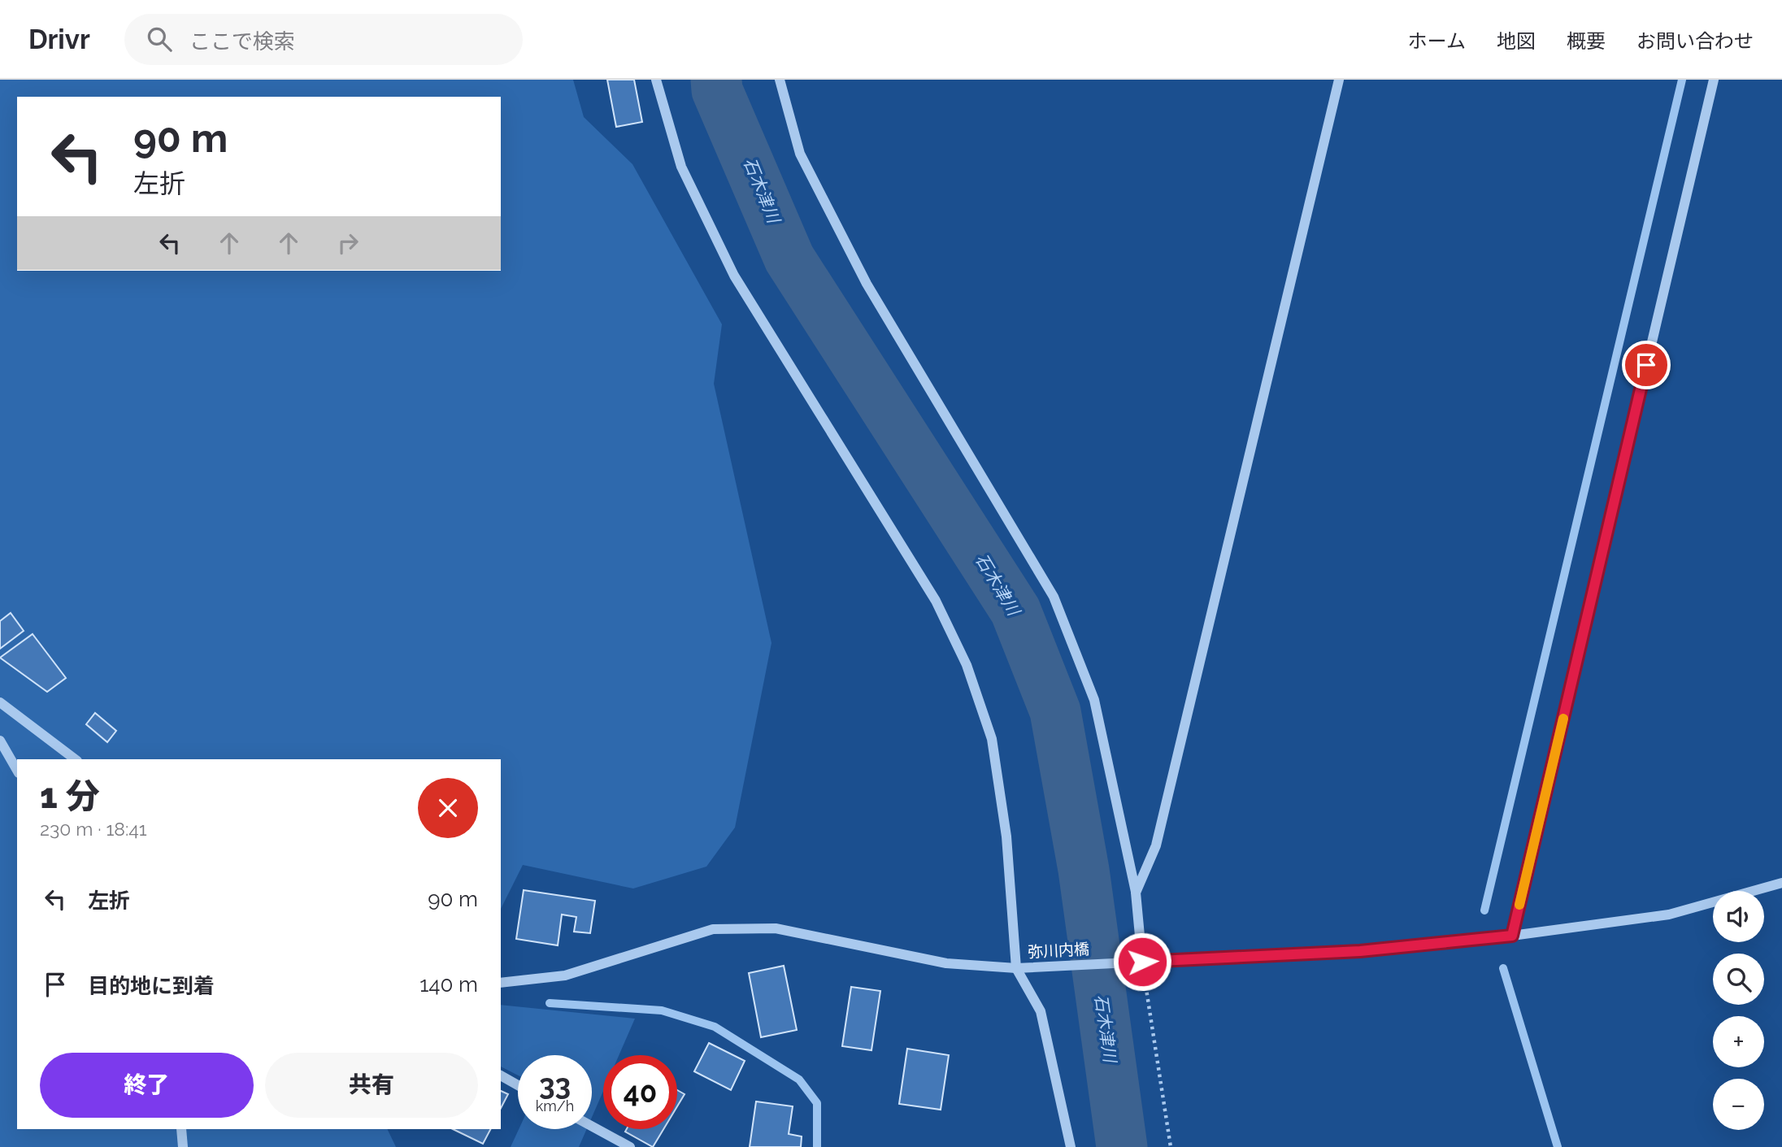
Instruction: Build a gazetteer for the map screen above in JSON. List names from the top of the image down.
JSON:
{
  "streets": {
    "street": ["弥川内橋"]
  },
  "water": ["石木津川"],
  "page": {
    "header": "Drivr",
    "search": "ここで検索",
    "nav": [
      "ホーム",
      "地図",
      "概要",
      "お問い合わせ"
    ],
    "turn": ["90 m", "左折"],
    "heading": ["1 分", "230 m · 18:41"],
    "list": [
      {
        "name": "左折",
        "value": "90 m"
      },
      {
        "name": "目的地に到着",
        "value": "140 m"
      }
    ],
    "map_buttons": ["+", "−"],
    "buttons": ["終了", "共有"],
    "speed": "33 km/h",
    "limit": "40"
  }
}
